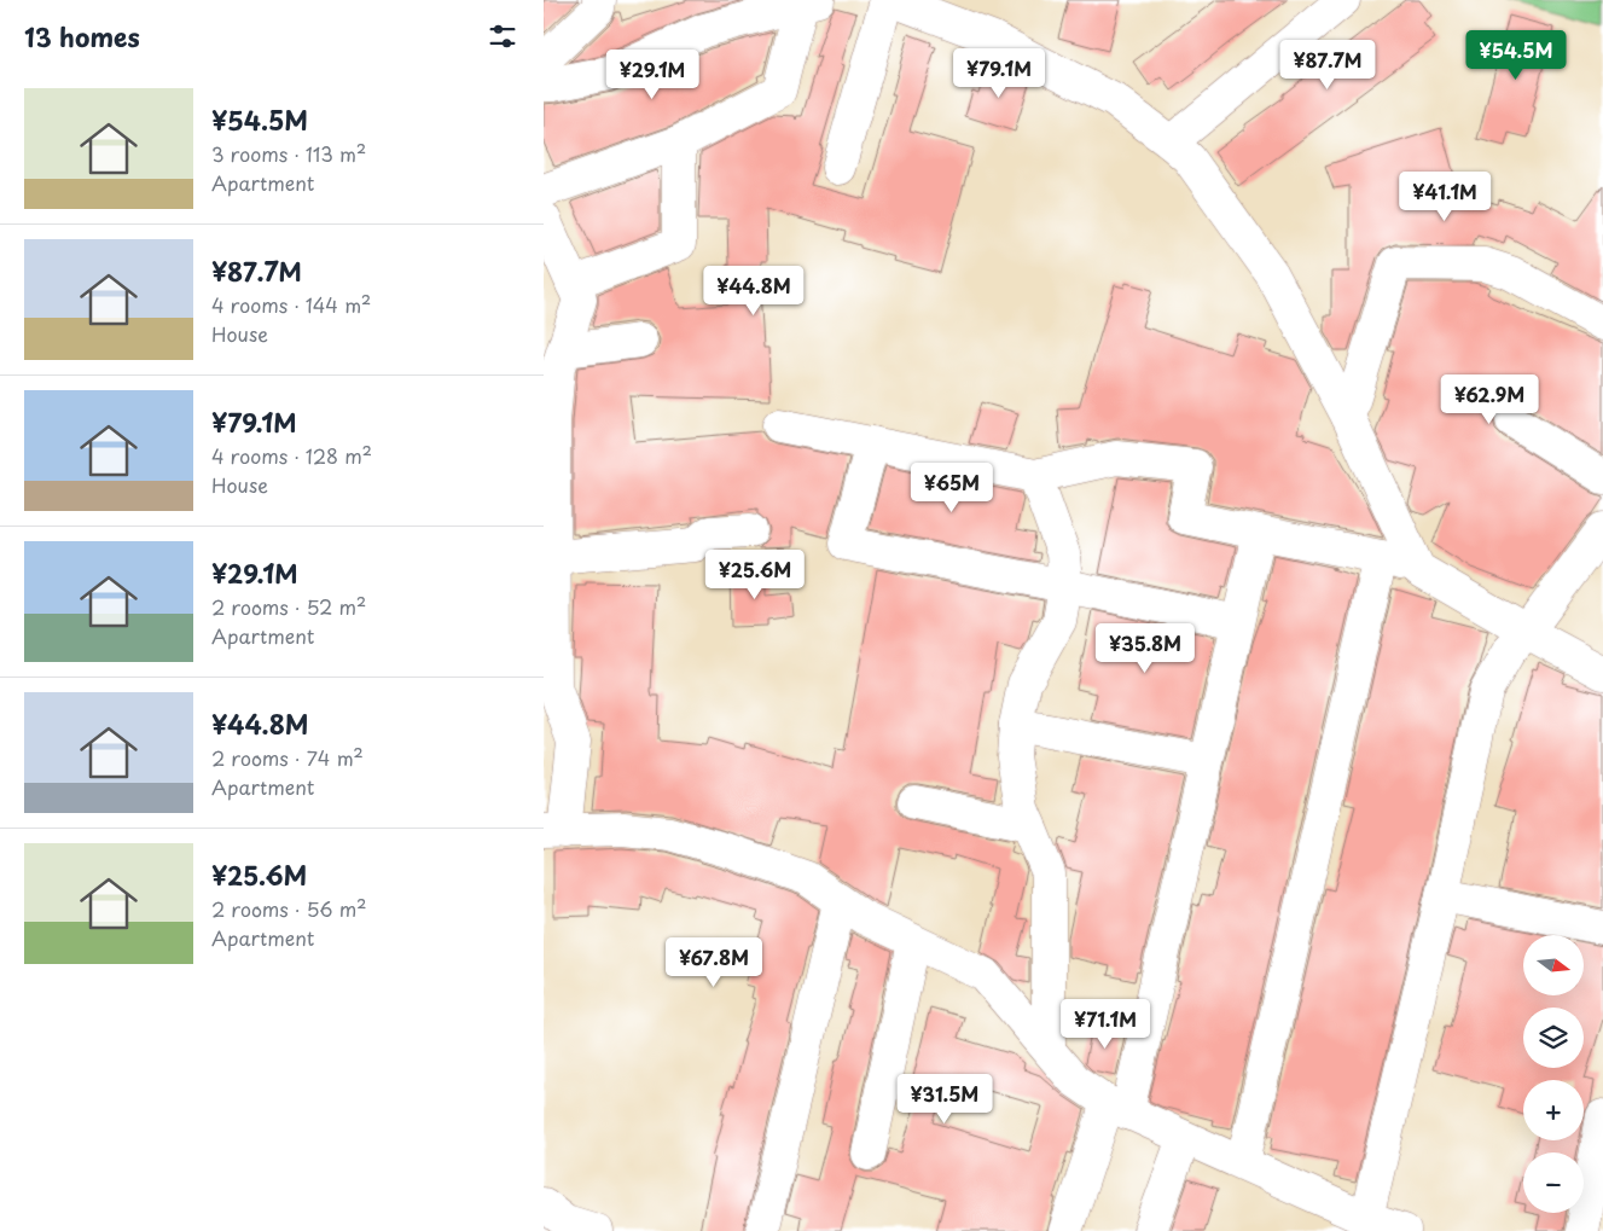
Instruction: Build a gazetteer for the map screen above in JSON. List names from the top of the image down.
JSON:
{
  "north": "right",
  "page": {
    "heading": "13 homes",
    "price": [
      "¥54.5M",
      "¥87.7M",
      "¥79.1M",
      "¥29.1M",
      "¥41.1M",
      "¥44.8M",
      "¥62.9M",
      "¥65M",
      "¥25.6M",
      "¥35.8M",
      "¥67.8M",
      "¥71.1M",
      "¥31.5M"
    ],
    "list": [
      {
        "name": "¥54.5M",
        "note": "3 rooms · 113 m² · Apartment"
      },
      {
        "name": "¥87.7M",
        "note": "4 rooms · 144 m² · House"
      },
      {
        "name": "¥79.1M",
        "note": "4 rooms · 128 m² · House"
      },
      {
        "name": "¥29.1M",
        "note": "2 rooms · 52 m² · Apartment"
      },
      {
        "name": "¥44.8M",
        "note": "2 rooms · 74 m² · Apartment"
      },
      {
        "name": "¥25.6M",
        "note": "2 rooms · 56 m² · Apartment"
      }
    ],
    "map_buttons": ["+", "−"]
  }
}
